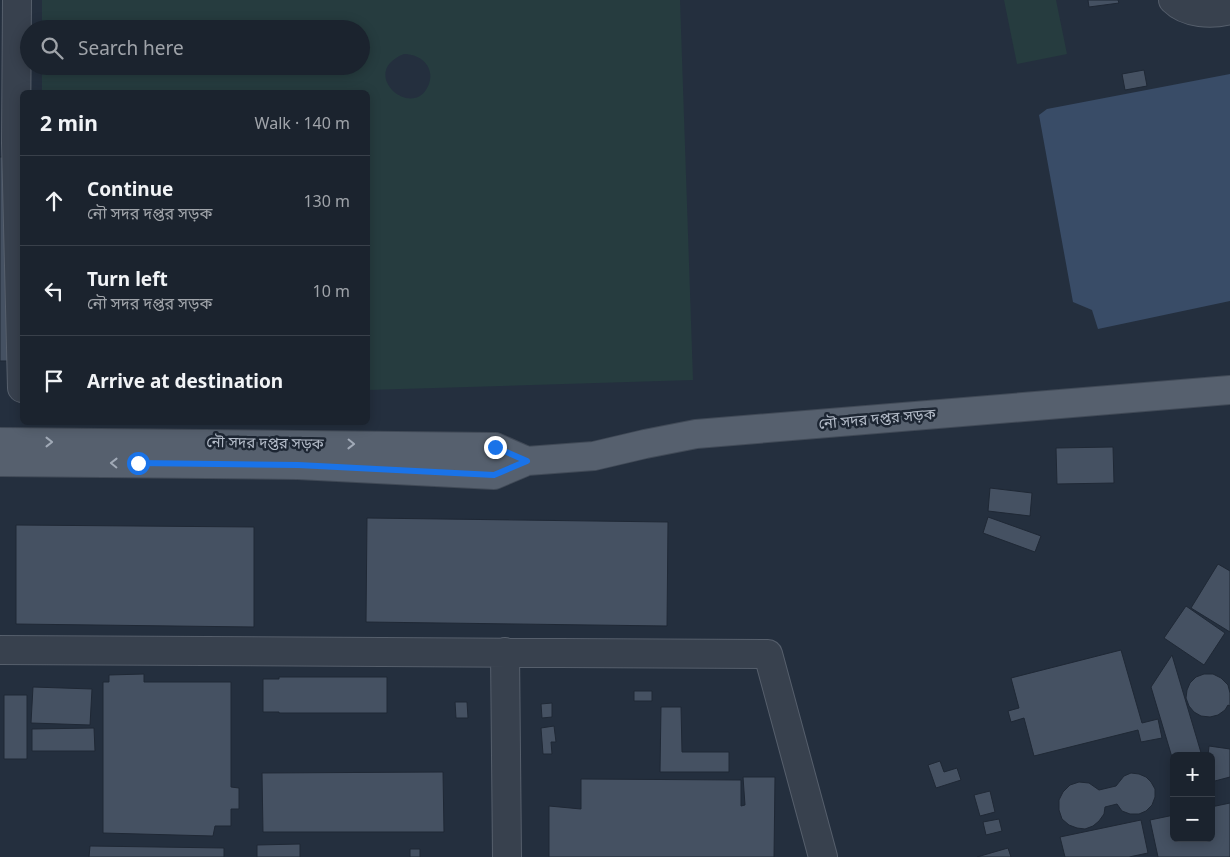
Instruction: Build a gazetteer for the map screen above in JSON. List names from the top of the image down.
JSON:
{
  "streets": {
    "main road": ["নৌ সদর দপ্তর সড়ক"]
  },
  "page": {
    "search": "Search here",
    "heading": ["2 min", "Walk · 140 m"],
    "list": [
      ["Continue", "নৌ সদর দপ্তর সড়ক", "130 m"],
      ["Turn left", "নৌ সদর দপ্তর সড়ক", "10 m"],
      "Arrive at destination"
    ],
    "map_buttons": ["+", "−"]
  }
}
